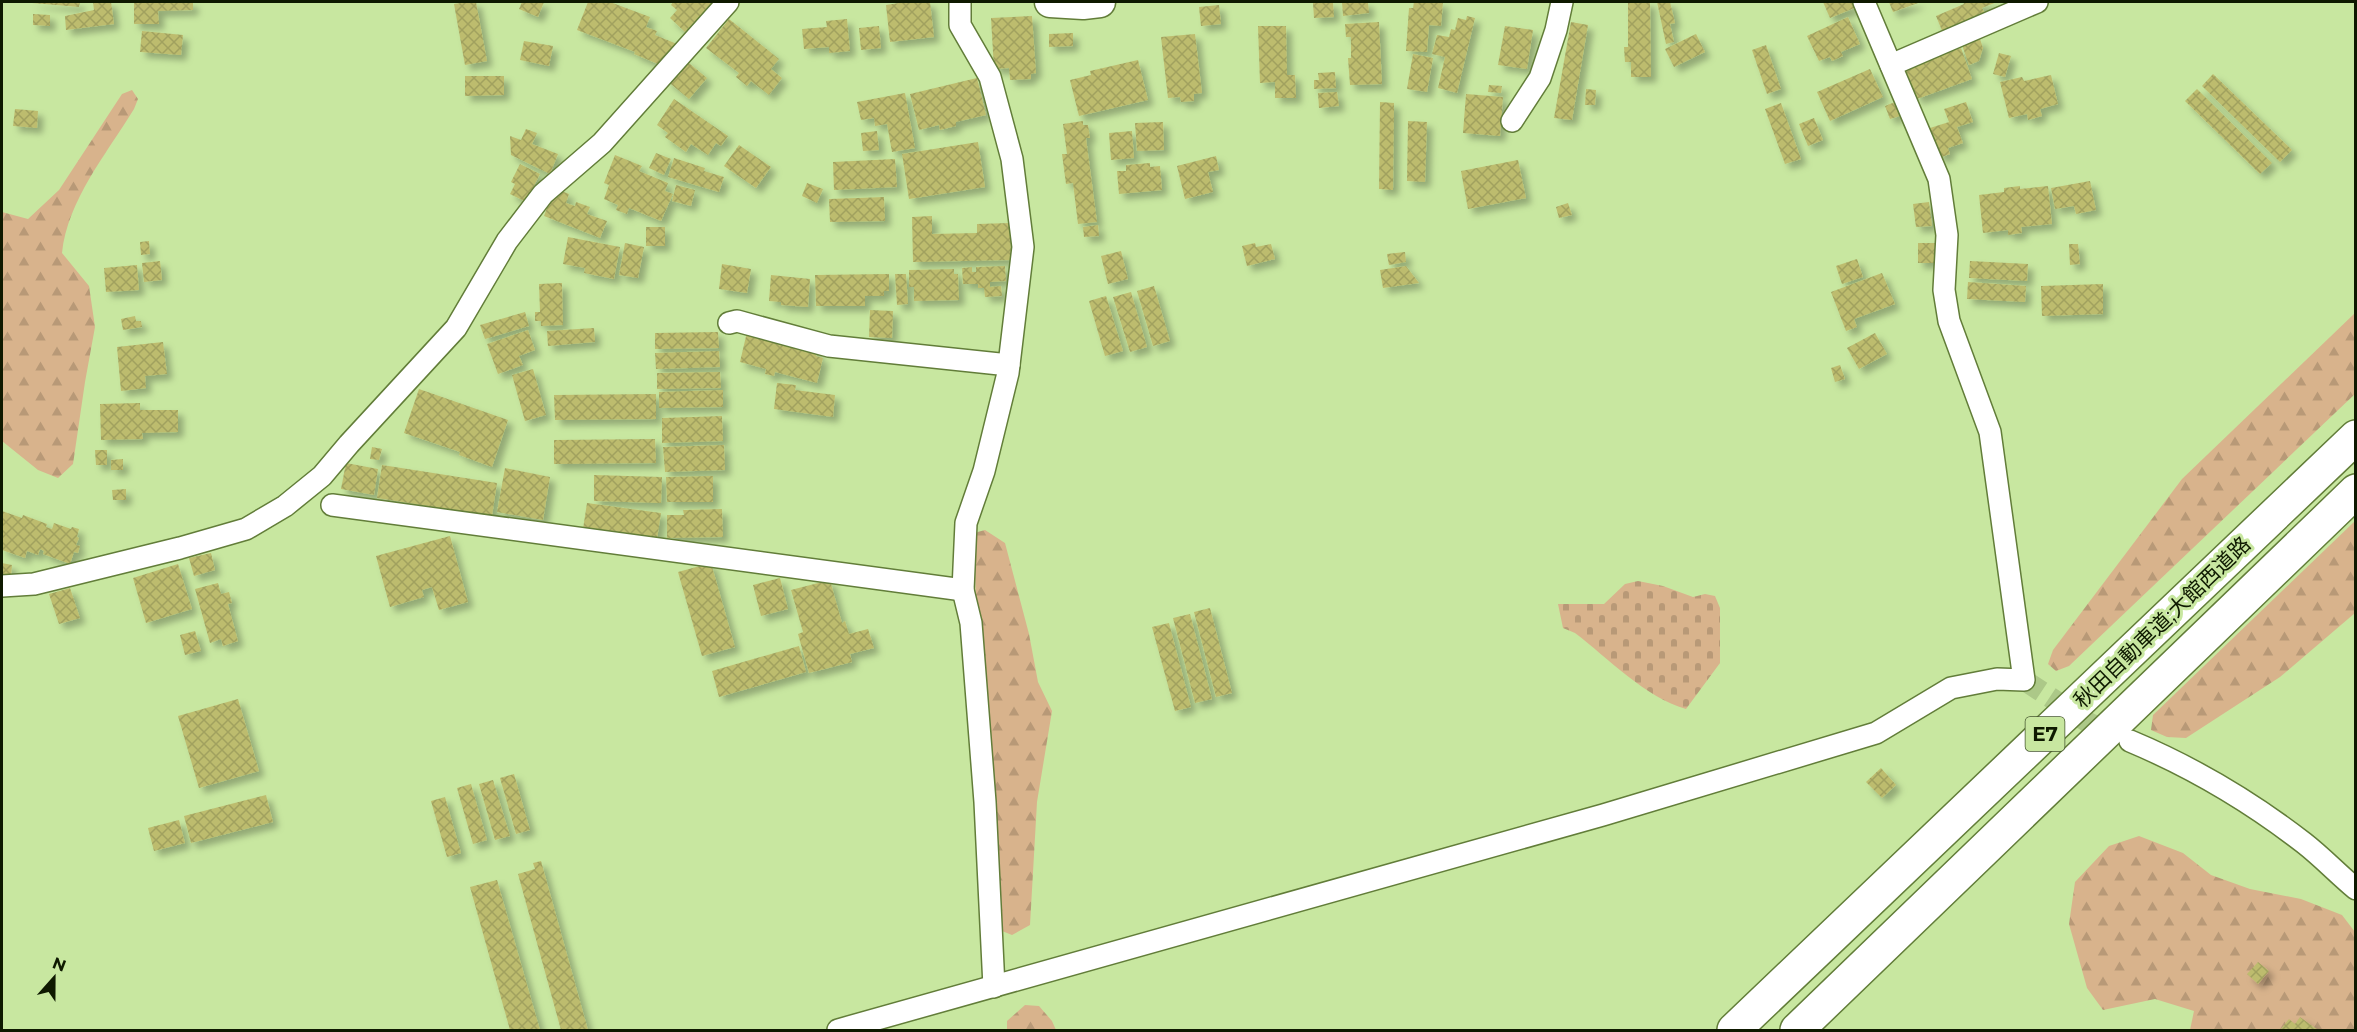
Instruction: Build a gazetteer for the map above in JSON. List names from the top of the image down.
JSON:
{
  "streets": {
    "highway": ["秋田自動車道;大館西道路", "E7"]
  },
  "north": "top"
}
